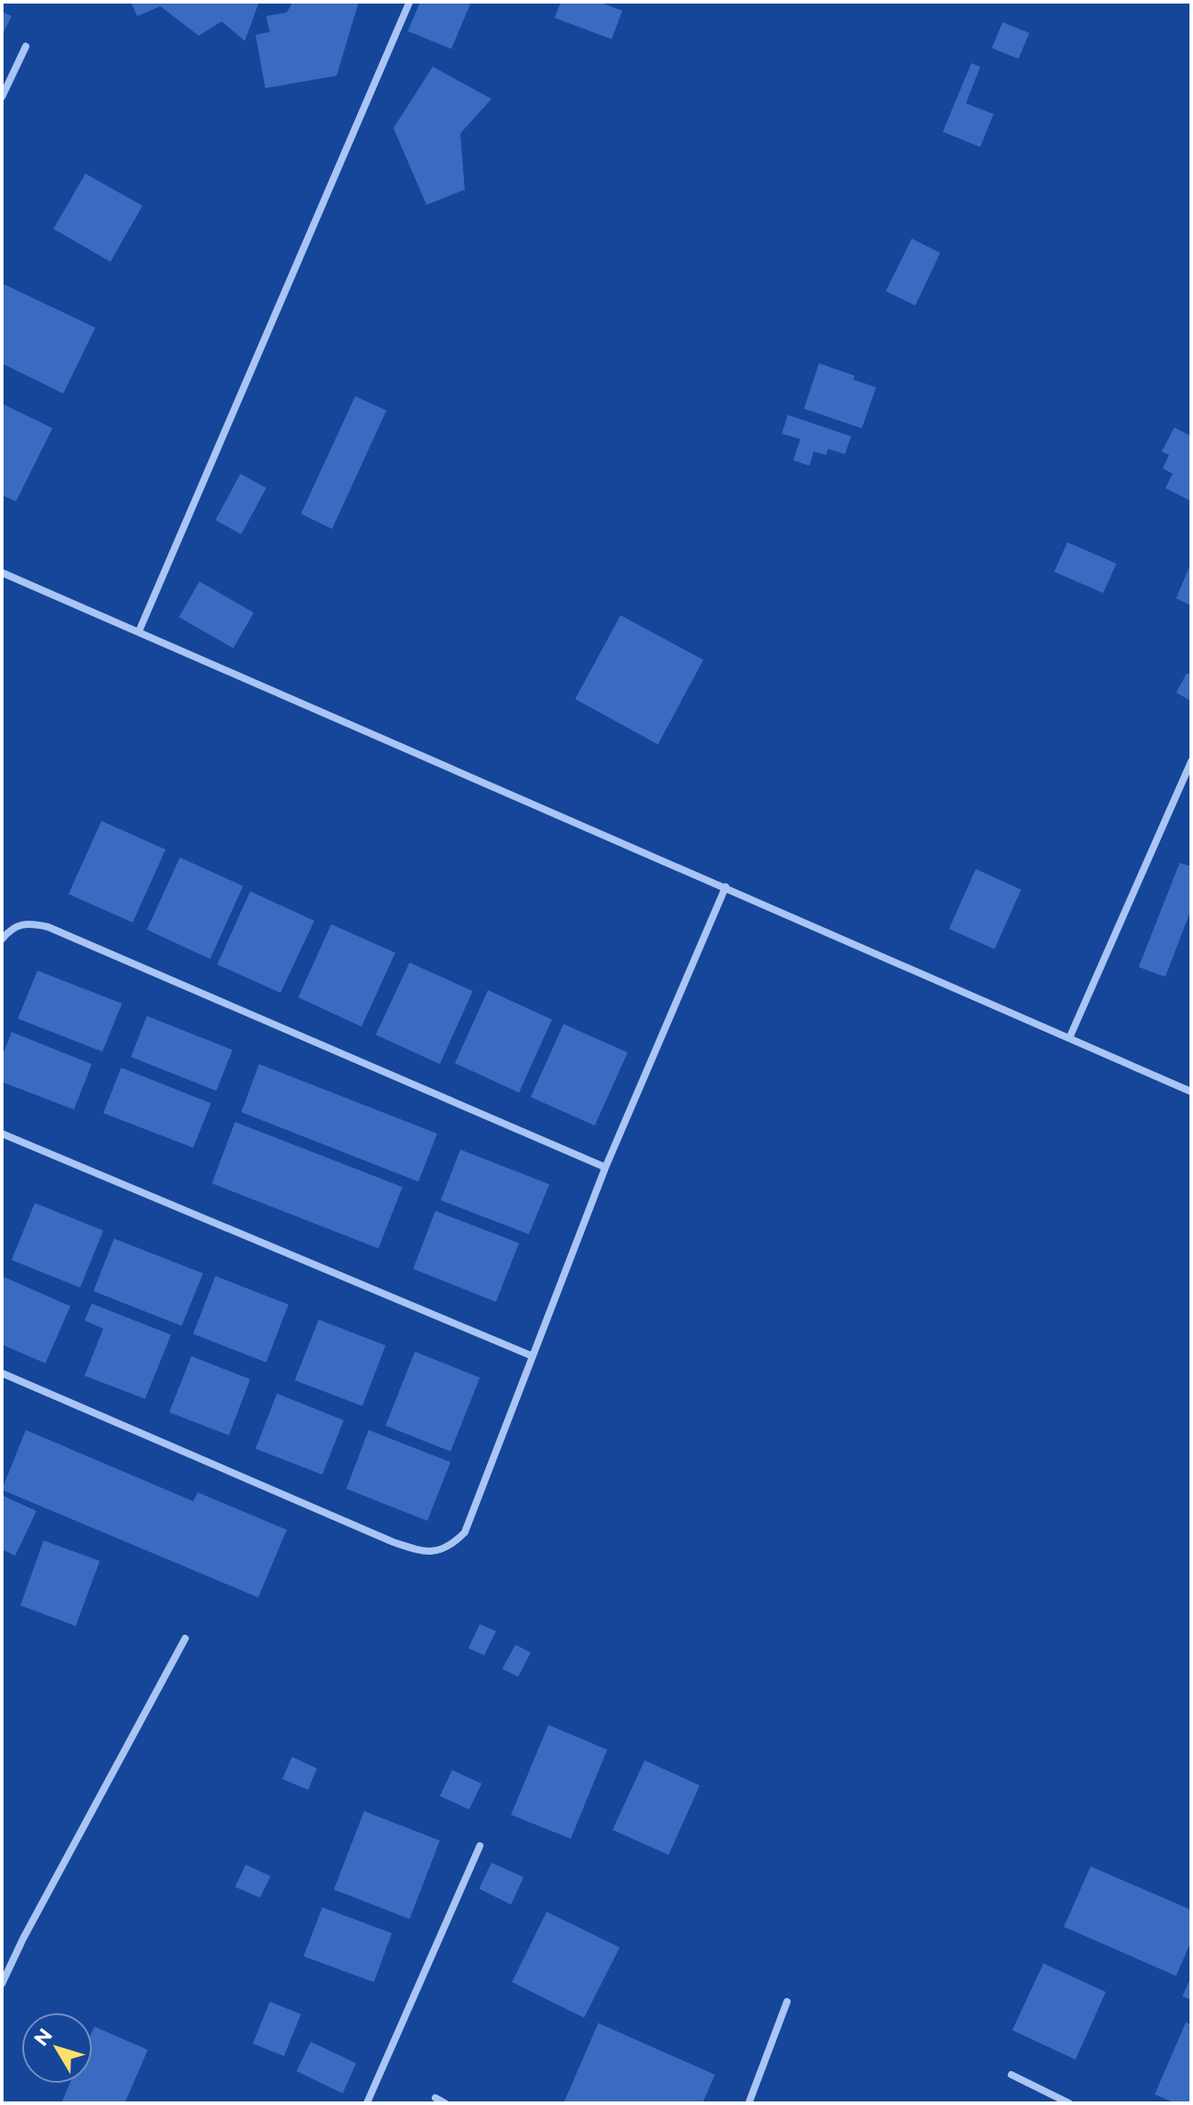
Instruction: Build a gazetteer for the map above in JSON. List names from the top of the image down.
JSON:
{
  "north": "top left"
}
